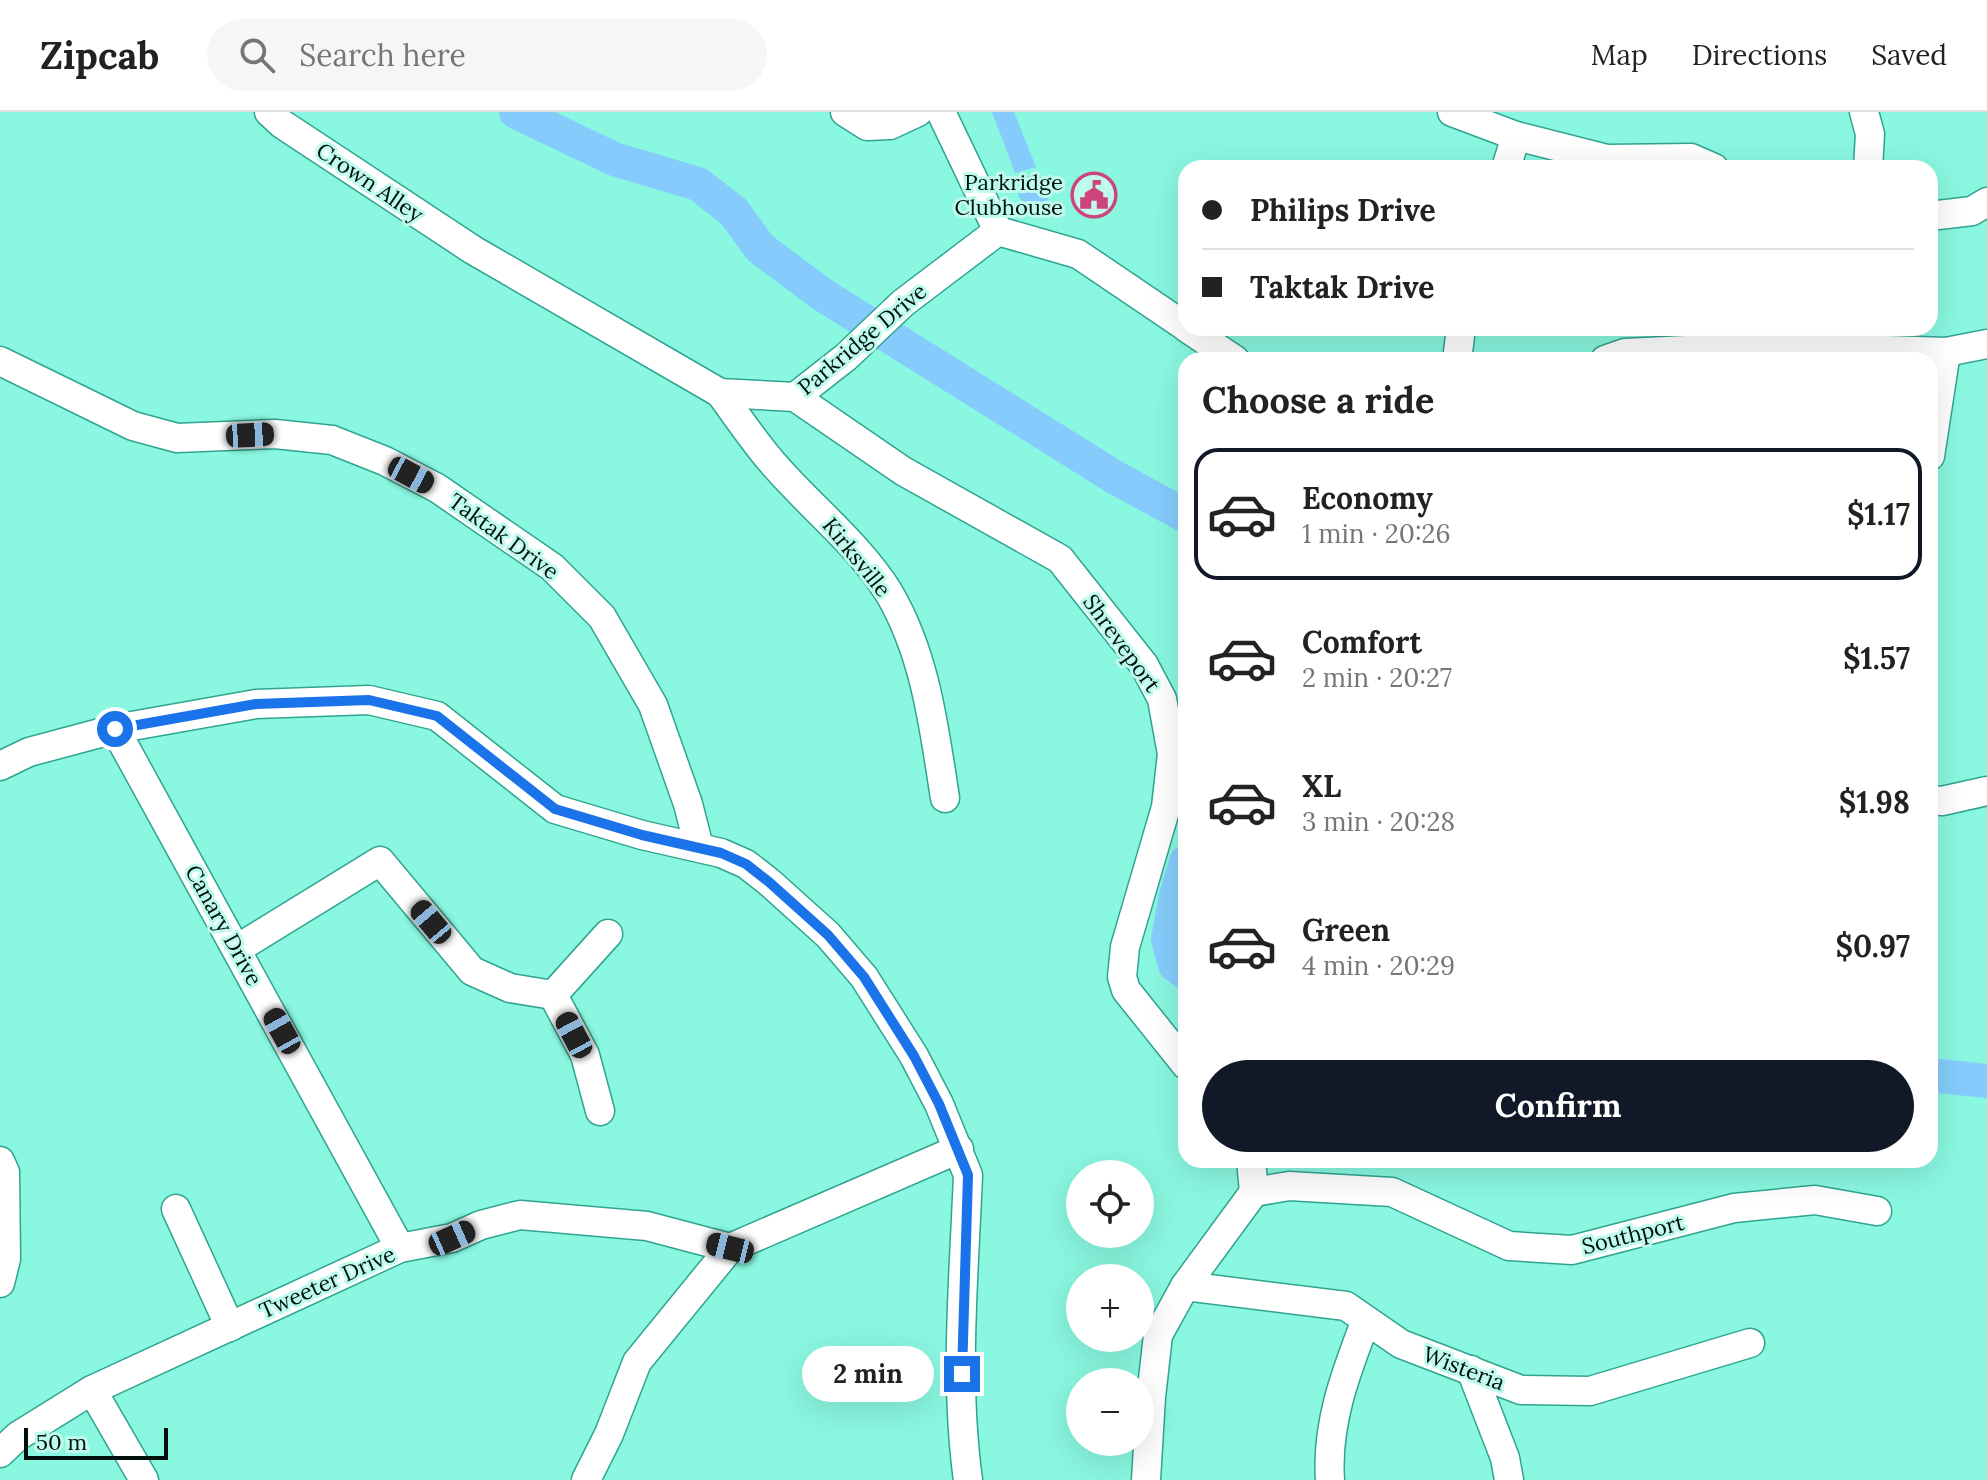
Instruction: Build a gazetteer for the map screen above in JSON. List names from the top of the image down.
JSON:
{
  "streets": {
    "street": [
      "Crown Alley",
      "Parkridge Drive",
      "Taktak Drive",
      "Kirksville",
      "Shreveport",
      "Canary Drive",
      "Southport",
      "Tweeter Drive",
      "Wisteria"
    ]
  },
  "crossings": [
    ["Crown Alley", "Parkridge Drive"],
    ["Parkridge Drive", "Kirksville"],
    ["Parkridge Drive", "Shreveport"],
    ["Canary Drive", "Tweeter Drive"]
  ],
  "places": {
    "public building": ["Parkridge Clubhouse"]
  },
  "scale_bar": "50 m",
  "page": {
    "header": "Zipcab",
    "search": "Search here",
    "nav": ["Map", "Directions", "Saved"],
    "banner": ["Philips Drive", "Taktak Drive"],
    "heading": "Choose a ride",
    "list": [
      {
        "name": "Economy",
        "note": "1 min · 20:26",
        "value": "$1.17"
      },
      {
        "name": "Comfort",
        "note": "2 min · 20:27",
        "value": "$1.57"
      },
      {
        "name": "XL",
        "note": "3 min · 20:28",
        "value": "$1.98"
      },
      {
        "name": "Green",
        "note": "4 min · 20:29",
        "value": "$0.97"
      }
    ],
    "buttons": "Confirm",
    "map_buttons": ["+", "−"],
    "bubble": "2 min",
    "scale": "50 m"
  }
}
